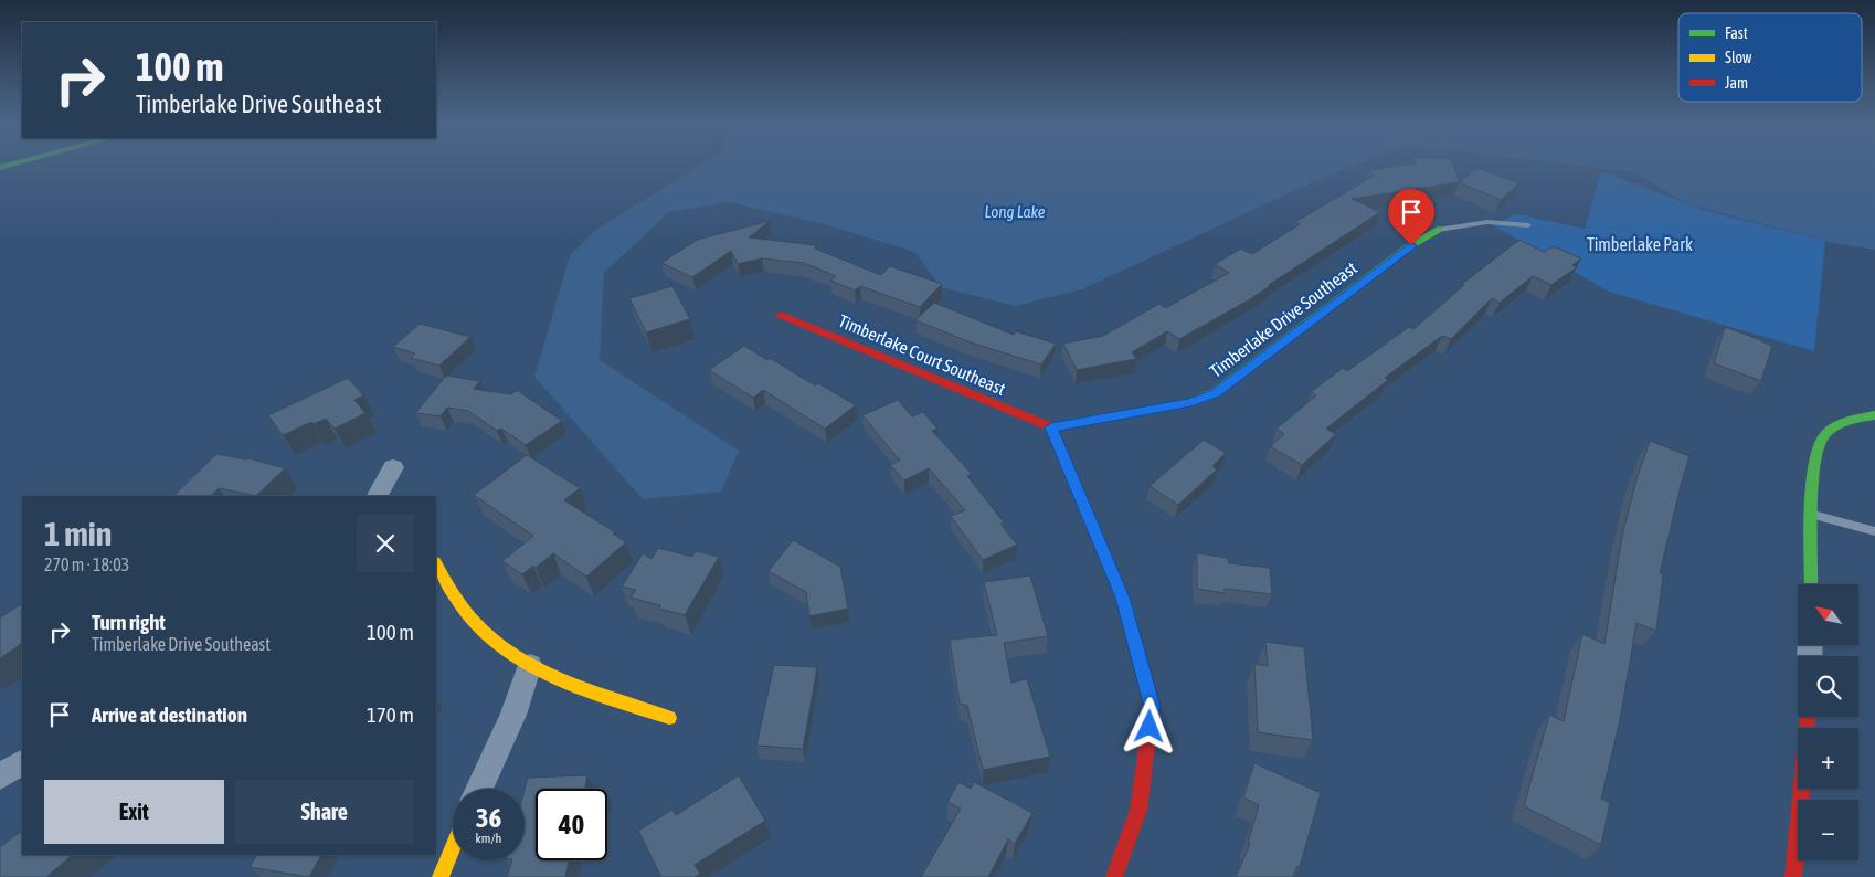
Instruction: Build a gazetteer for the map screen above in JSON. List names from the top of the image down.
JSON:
{
  "streets": {
    "street": ["Timberlake Drive Southeast", "Timberlake Court Southeast"]
  },
  "crossings": [
    ["Timberlake Drive Southeast", "Timberlake Court Southeast"]
  ],
  "water": ["Long Lake"],
  "parks": ["Timberlake Park"],
  "legend": ["Fast", "Slow", "Jam"],
  "north": "top left",
  "page": {
    "turn": ["100 m", "Timberlake Drive Southeast"],
    "heading": ["1 min", "270 m · 18:03"],
    "map_buttons": ["+", "−"],
    "list": [
      {
        "name": "Turn right",
        "note": "Timberlake Drive Southeast",
        "value": "100 m"
      },
      {
        "name": "Arrive at destination",
        "value": "170 m"
      }
    ],
    "buttons": ["Exit", "Share"],
    "speed": "36 km/h",
    "limit": "40"
  }
}
